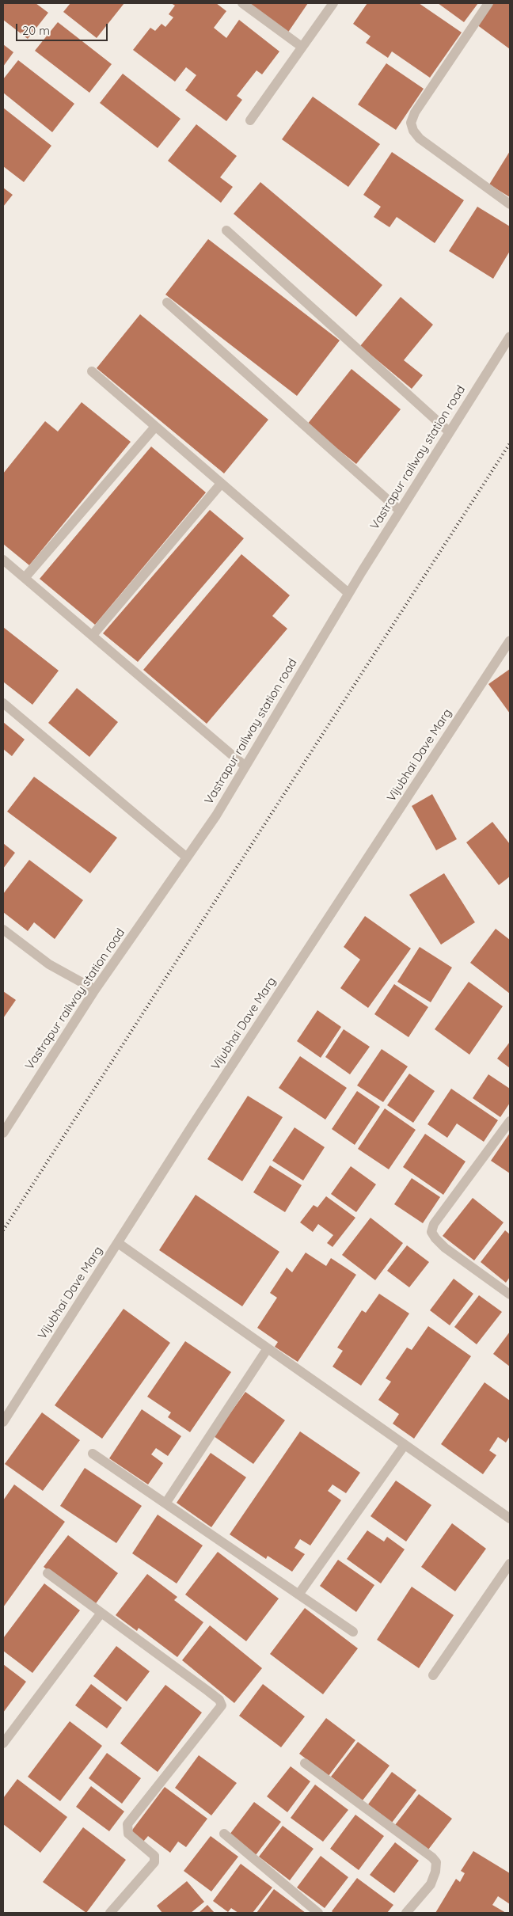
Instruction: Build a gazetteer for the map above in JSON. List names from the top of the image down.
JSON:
{
  "streets": {
    "street": ["Vastrapur railway station road", "Vijubhai Dave Marg"]
  },
  "scale_bar": "20 m"
}
